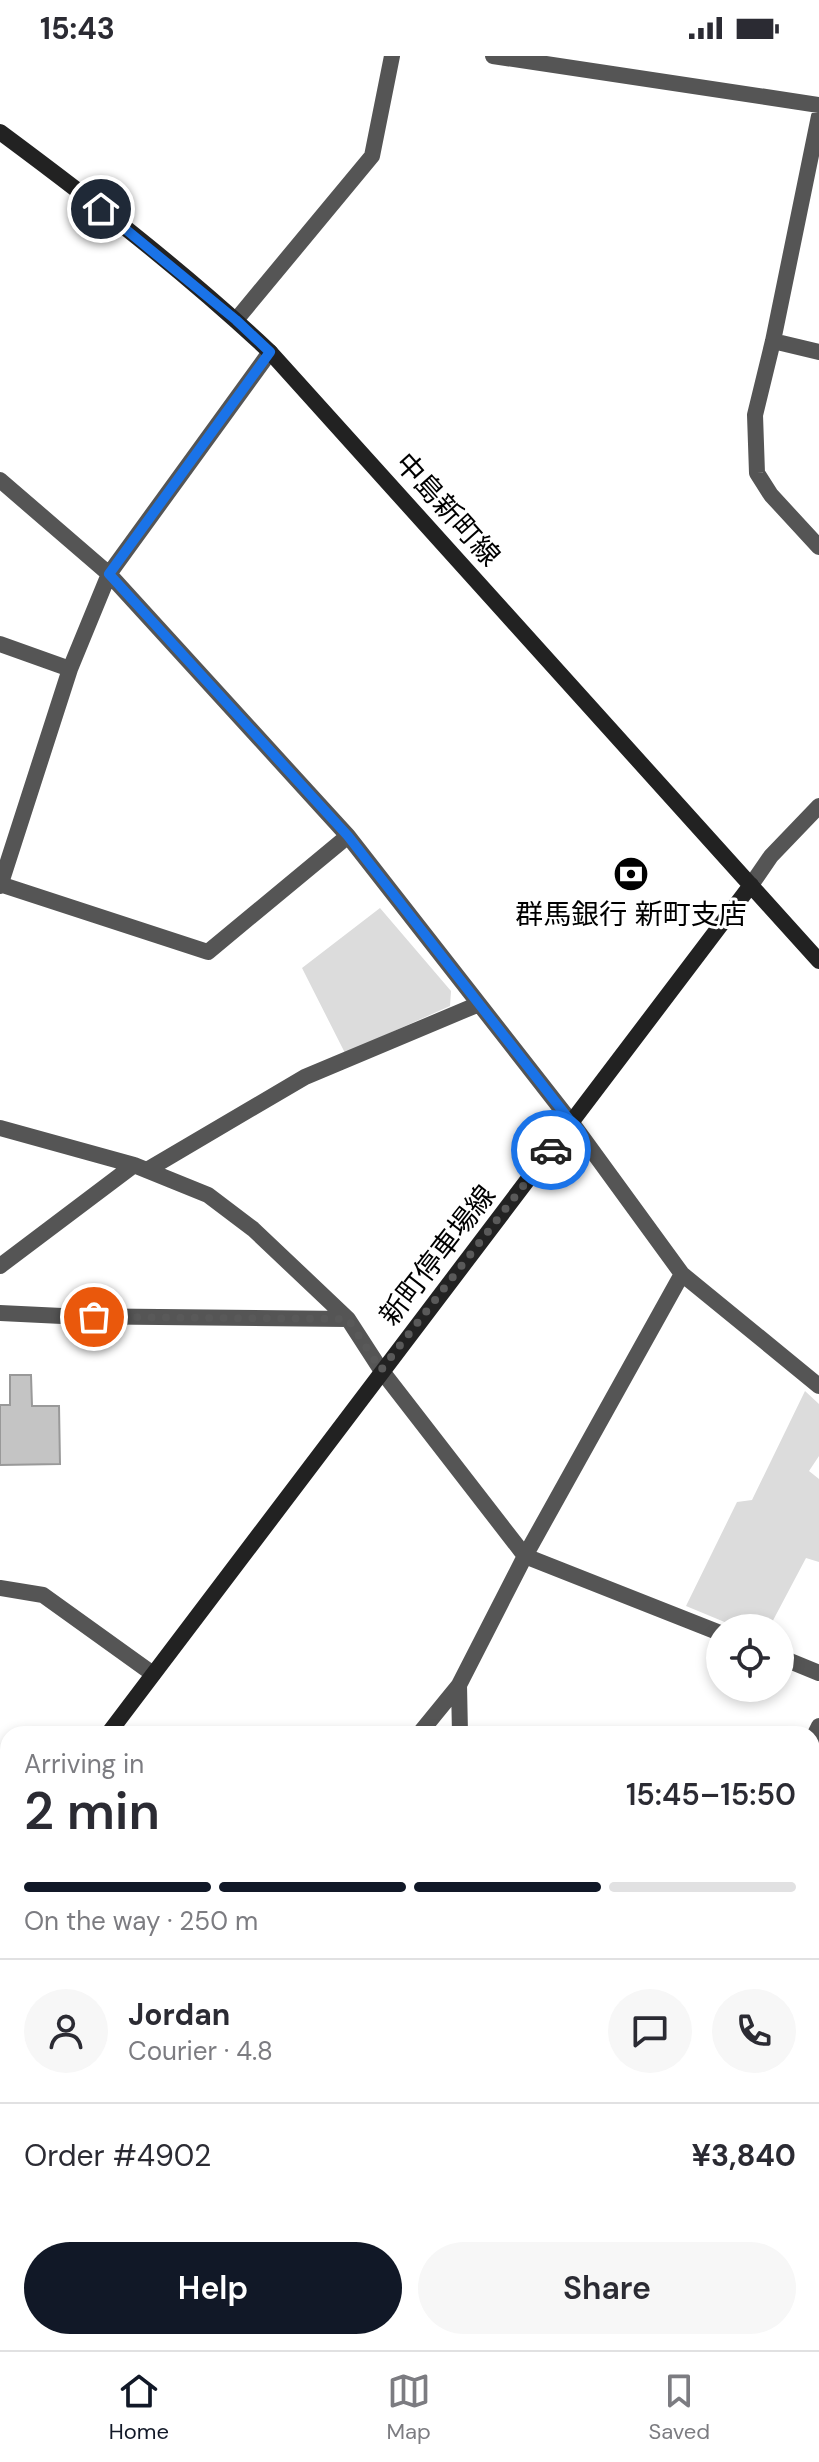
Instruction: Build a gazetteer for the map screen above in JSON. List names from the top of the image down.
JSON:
{
  "streets": {
    "main road": ["中島新町線", "新町停車場線"]
  },
  "crossings": [
    ["中島新町線", "新町停車場線"]
  ],
  "places": {
    "bank": ["群馬銀行 新町支店"]
  },
  "page": {
    "status": "15:43",
    "heading": ["2 min", "Arriving in", "15:45–15:50"],
    "panel": [
      "Jordan",
      "Courier · 4.8",
      "Order #4902",
      "¥3,840"
    ],
    "bar": "On the way · 250 m",
    "buttons": ["Help", "Share"],
    "tabs": ["Home", "Map", "Saved"]
  }
}
